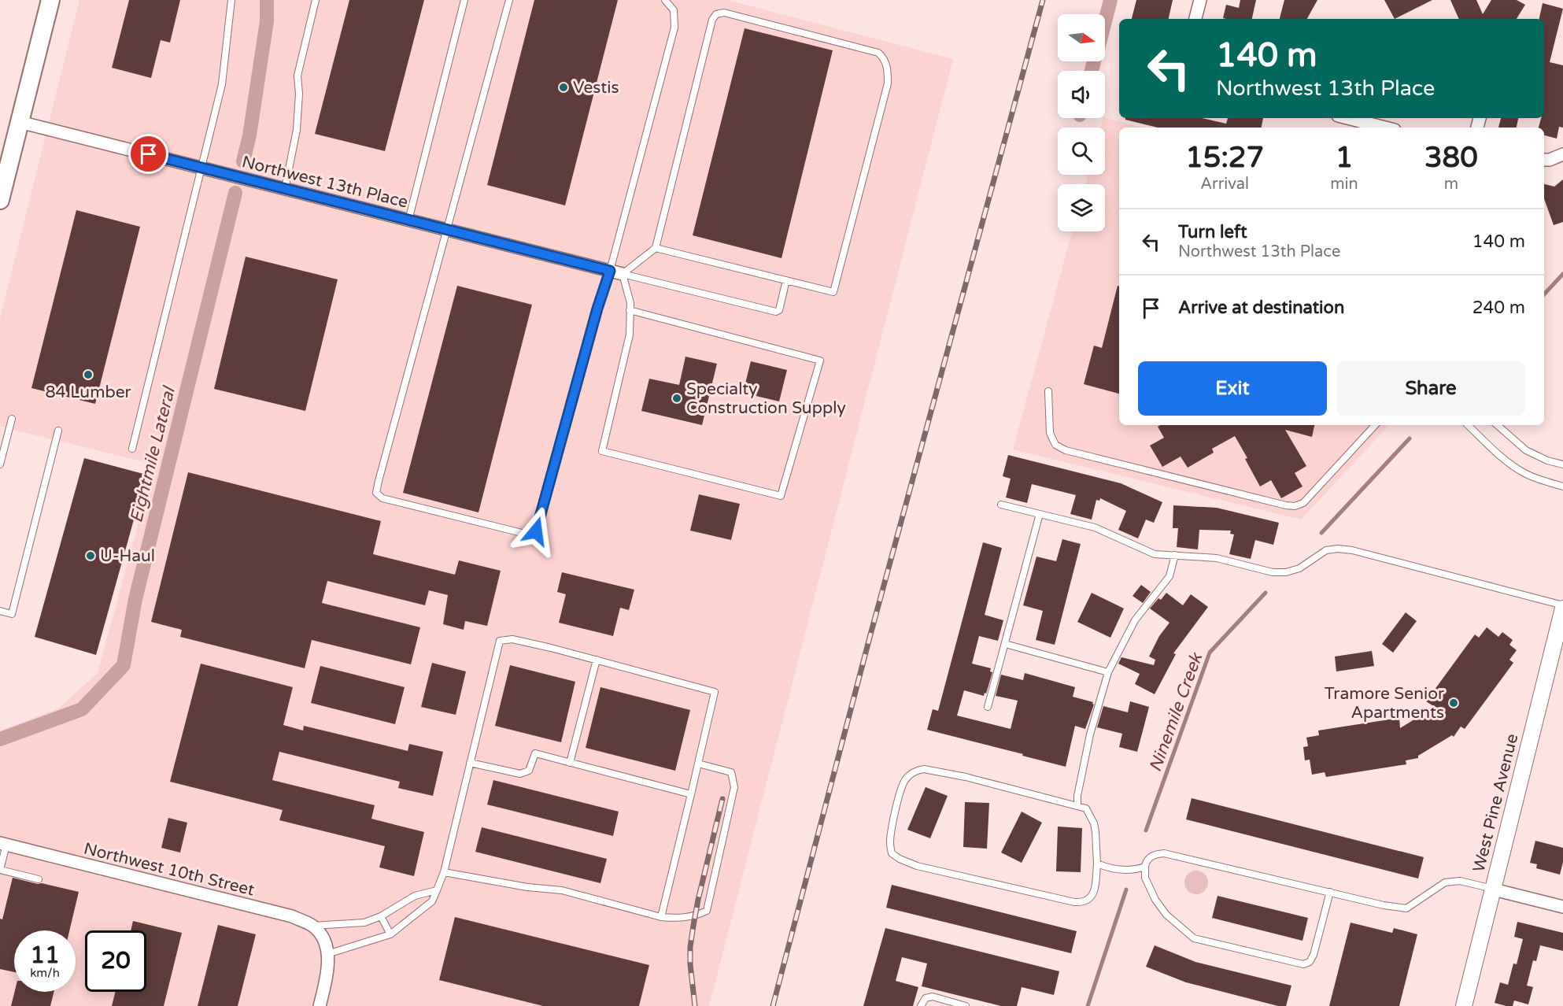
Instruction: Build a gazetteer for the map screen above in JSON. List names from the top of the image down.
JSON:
{
  "streets": {
    "street": ["Northwest 13th Place", "West Pine Avenue", "Northwest 10th Street"]
  },
  "water": ["Eightmile Lateral", "Ninemile Creek"],
  "places": [
    "Vestis",
    "84 Lumber",
    "Specialty Construction Supply",
    "U-Haul",
    "Tramore Senior Apartments"
  ],
  "north": "right",
  "page": {
    "turn": ["140 m", "Northwest 13th Place"],
    "eta": [
      "15:27",
      "Arrival",
      "1",
      "min",
      "380",
      "m"
    ],
    "list": [
      {
        "name": "Turn left",
        "note": "Northwest 13th Place",
        "value": "140 m"
      },
      {
        "name": "Arrive at destination",
        "value": "240 m"
      }
    ],
    "buttons": ["Exit", "Share"],
    "speed": "11 km/h",
    "limit": "20"
  }
}
